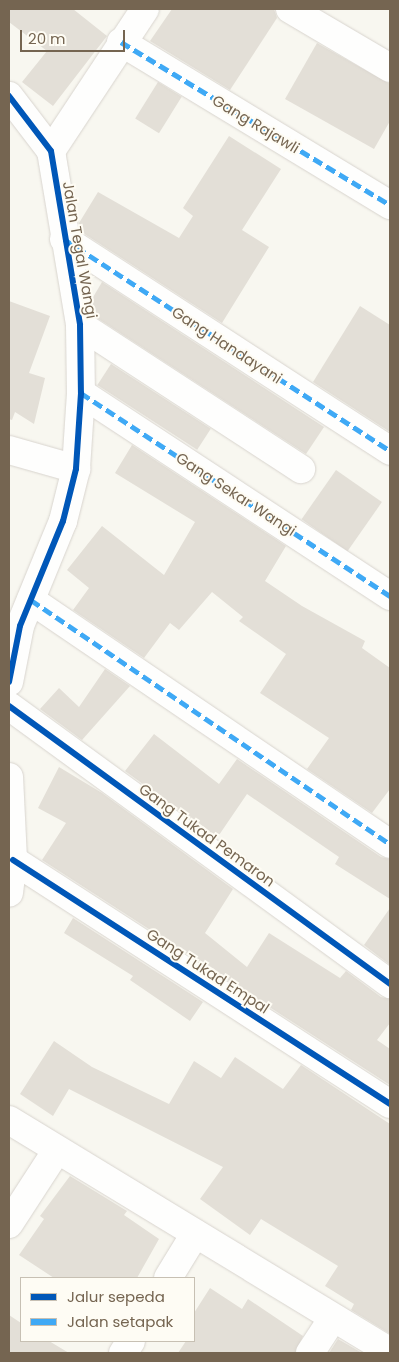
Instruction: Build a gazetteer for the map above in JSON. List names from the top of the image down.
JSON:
{
  "streets": {
    "street": [
      "Gang Rajawli",
      "Jalan Tegal Wangi",
      "Gang Handayani",
      "Gang Sekar Wangi",
      "Gang Tukad Pemaron",
      "Gang Tukad Empal"
    ]
  },
  "crossings": [
    ["Jalan Tegal Wangi", "Gang Handayani"],
    ["Jalan Tegal Wangi", "Gang Sekar Wangi"]
  ],
  "legend": ["Jalur sepeda", "Jalan setapak"],
  "scale_bar": "20 m"
}
